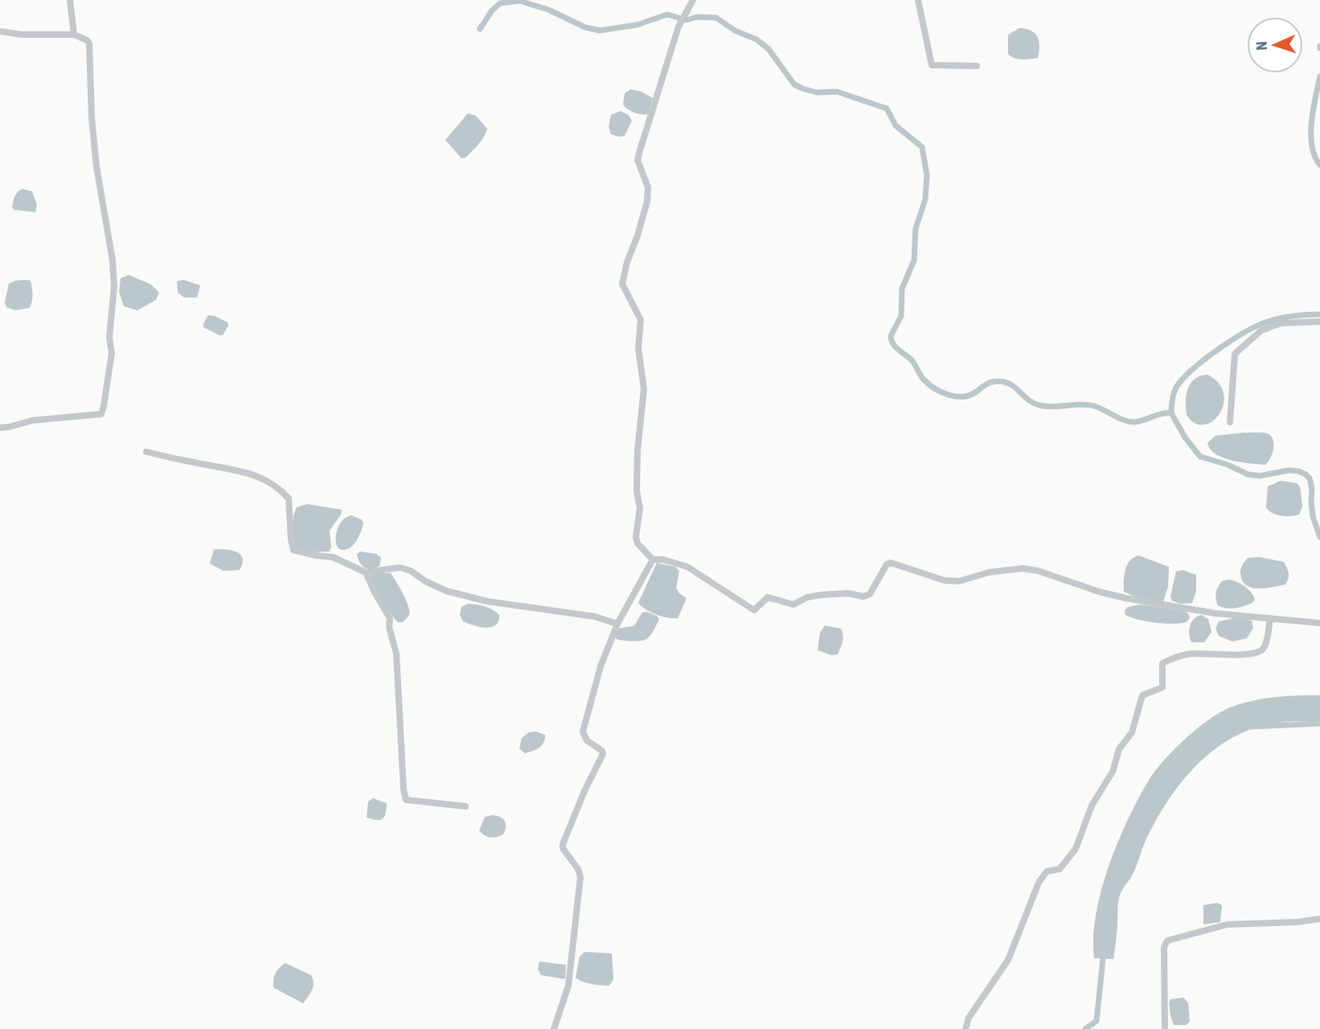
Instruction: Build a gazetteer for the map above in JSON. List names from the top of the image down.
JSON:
{
  "north": "left"
}
